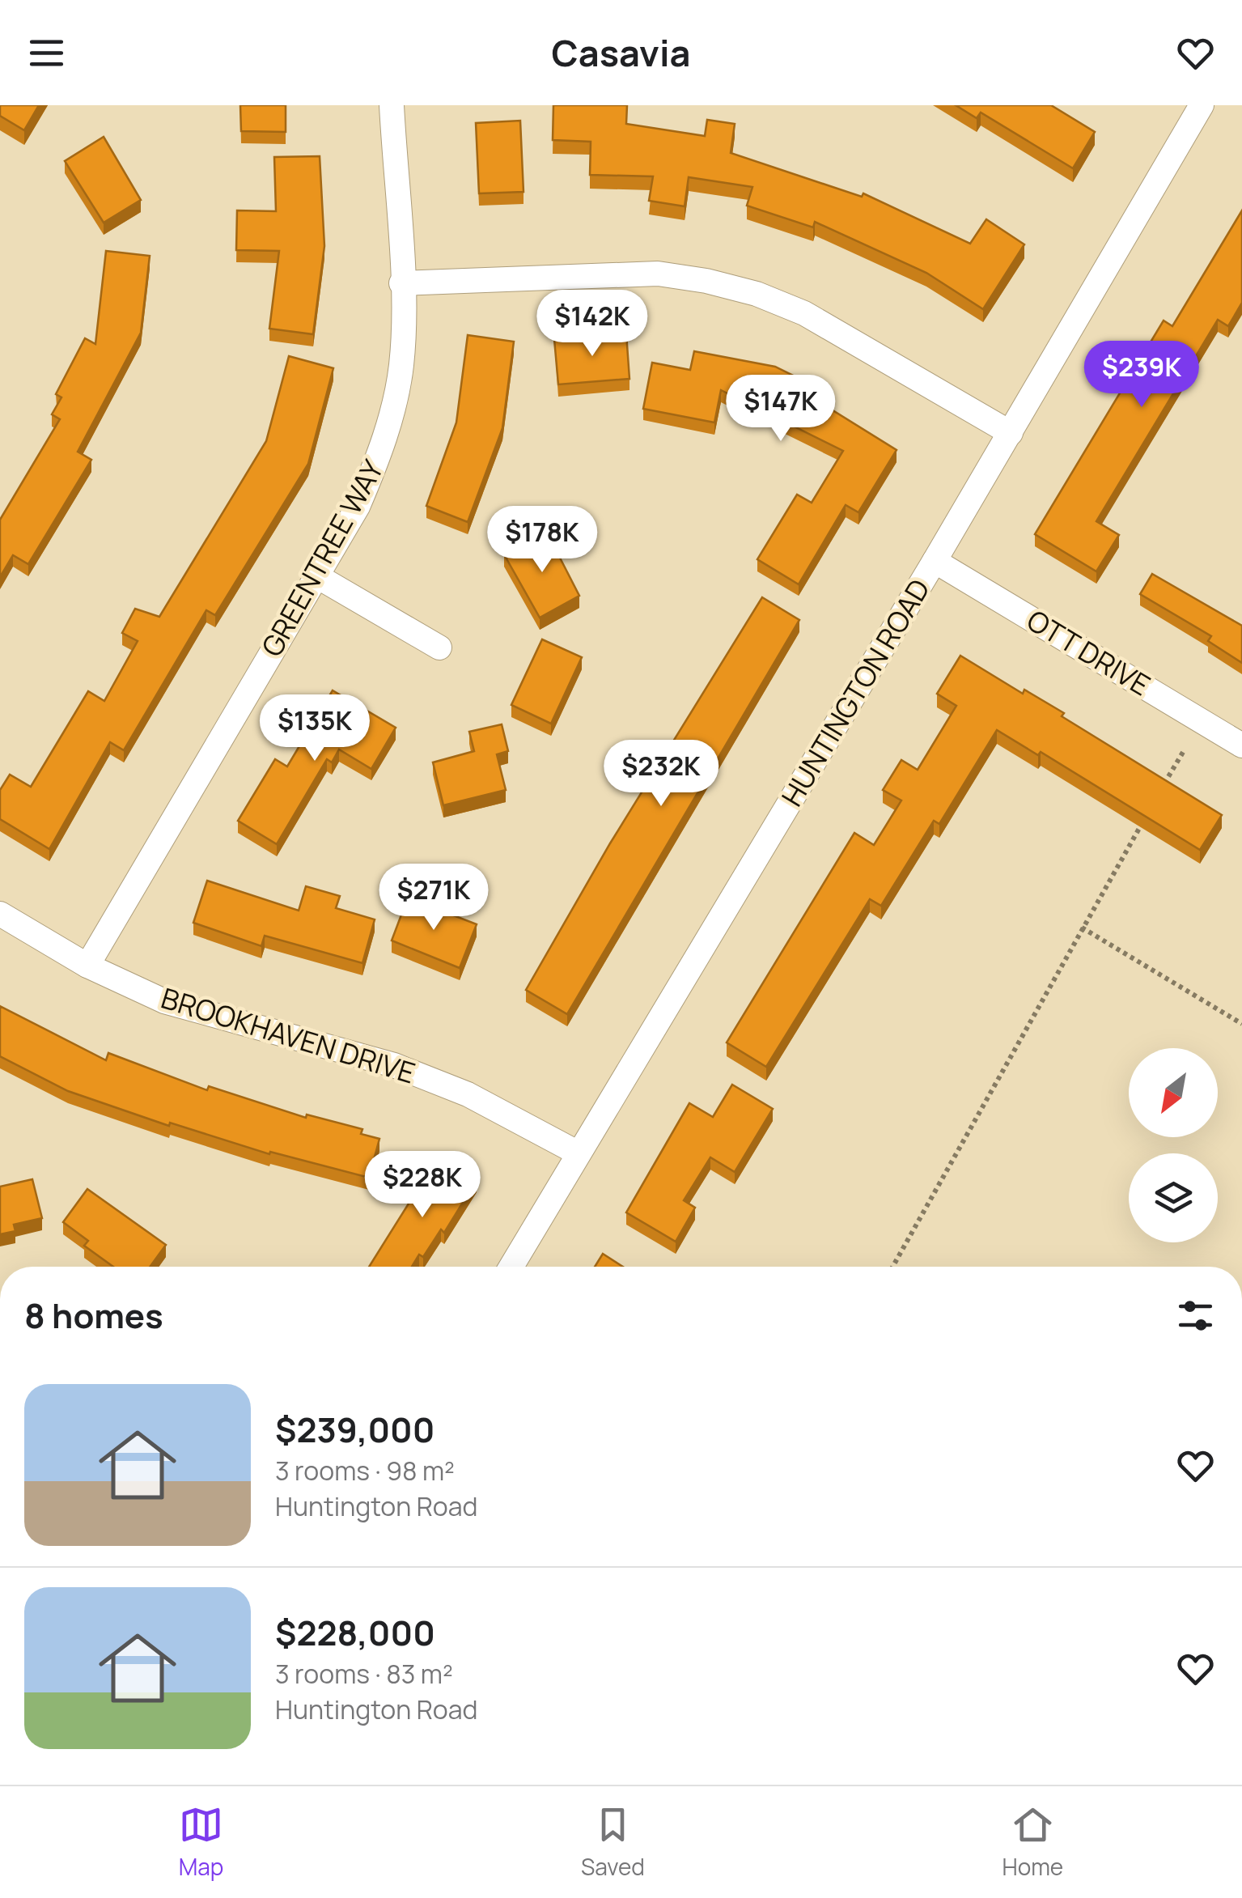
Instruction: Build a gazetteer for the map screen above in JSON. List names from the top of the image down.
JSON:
{
  "streets": {
    "street": [
      "GREENTREE WAY",
      "OTT DRIVE",
      "HUNTINGTON ROAD",
      "BROOKHAVEN DRIVE"
    ]
  },
  "crossings": [
    ["GREENTREE WAY", "BROOKHAVEN DRIVE"],
    ["OTT DRIVE", "HUNTINGTON ROAD"],
    ["HUNTINGTON ROAD", "BROOKHAVEN DRIVE"]
  ],
  "north": "bottom left",
  "page": {
    "header": "Casavia",
    "price": [
      "$142K",
      "$239K",
      "$147K",
      "$178K",
      "$135K",
      "$232K",
      "$271K",
      "$228K"
    ],
    "heading": "8 homes",
    "list": [
      {
        "name": "$239,000",
        "note": "3 rooms · 98 m² · Huntington Road"
      },
      {
        "name": "$228,000",
        "note": "3 rooms · 83 m² · Huntington Road"
      }
    ],
    "tabs": ["Map", "Saved", "Home"]
  }
}
